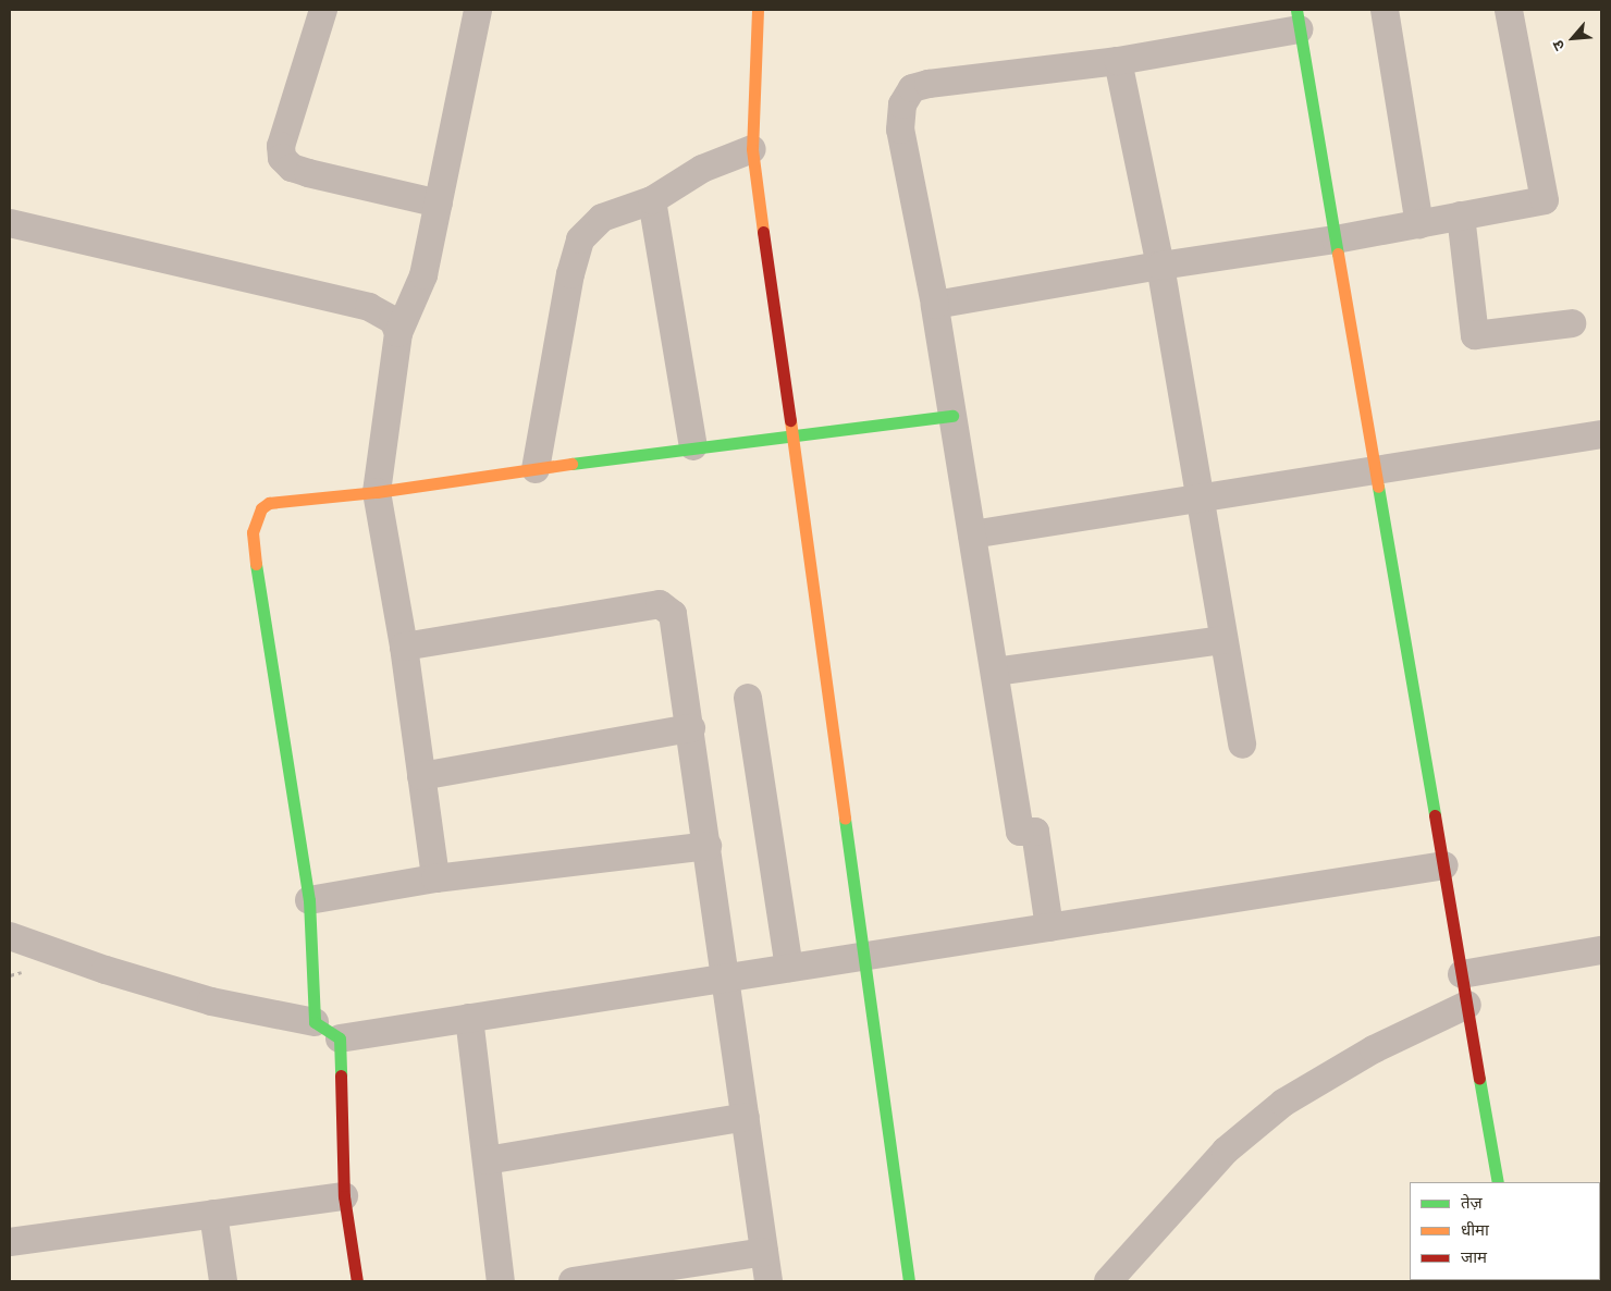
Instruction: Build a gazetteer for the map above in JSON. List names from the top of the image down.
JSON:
{
  "legend": ["तेज़", "धीमा", "जाम"],
  "north": "bottom left"
}
